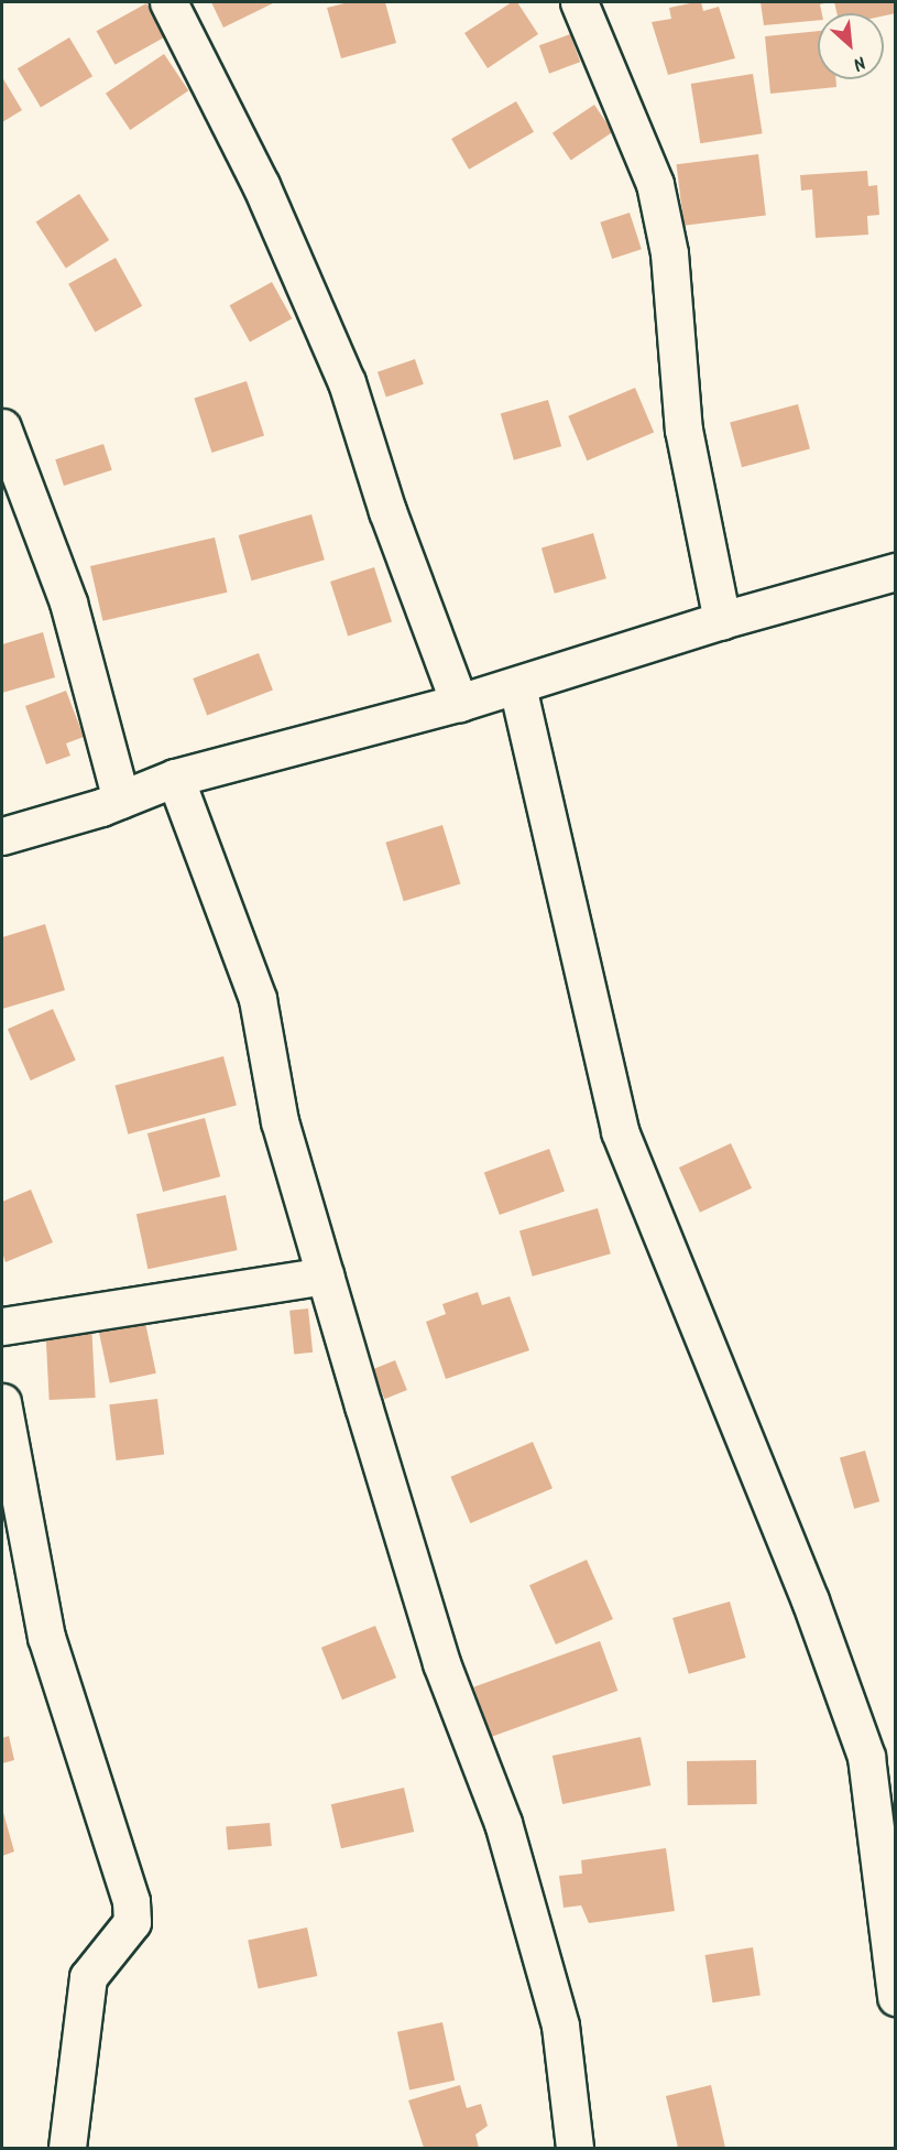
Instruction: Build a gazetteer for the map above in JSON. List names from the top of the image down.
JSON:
{
  "north": "bottom right"
}
